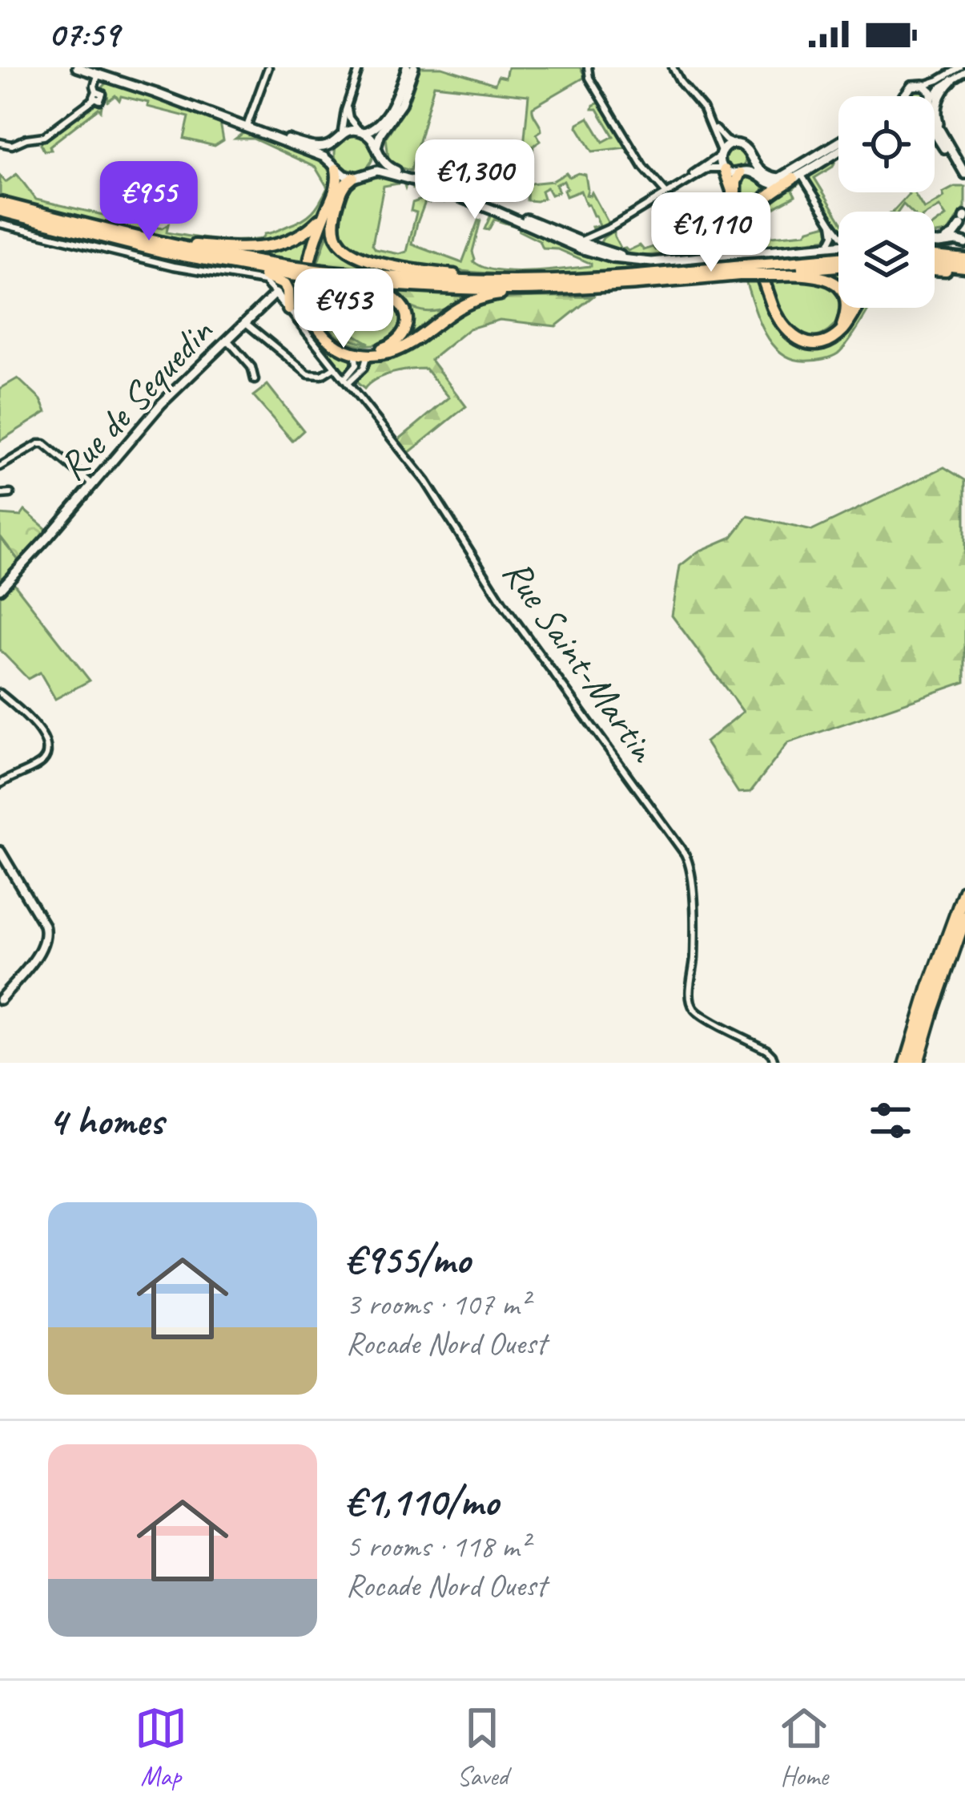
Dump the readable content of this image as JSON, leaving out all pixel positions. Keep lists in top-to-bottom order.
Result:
{
  "streets": {
    "street": ["Rue de Sequedin", "Rue Saint-Martin"]
  },
  "page": {
    "status": "07:59",
    "price": [
      "€1,300",
      "€955",
      "€1,110",
      "€453"
    ],
    "heading": "4 homes",
    "list": [
      {
        "name": "€955/mo",
        "note": "3 rooms · 107 m² · Rocade Nord Ouest"
      },
      {
        "name": "€1,110/mo",
        "note": "5 rooms · 118 m² · Rocade Nord Ouest"
      }
    ],
    "tabs": ["Map", "Saved", "Home"]
  }
}
